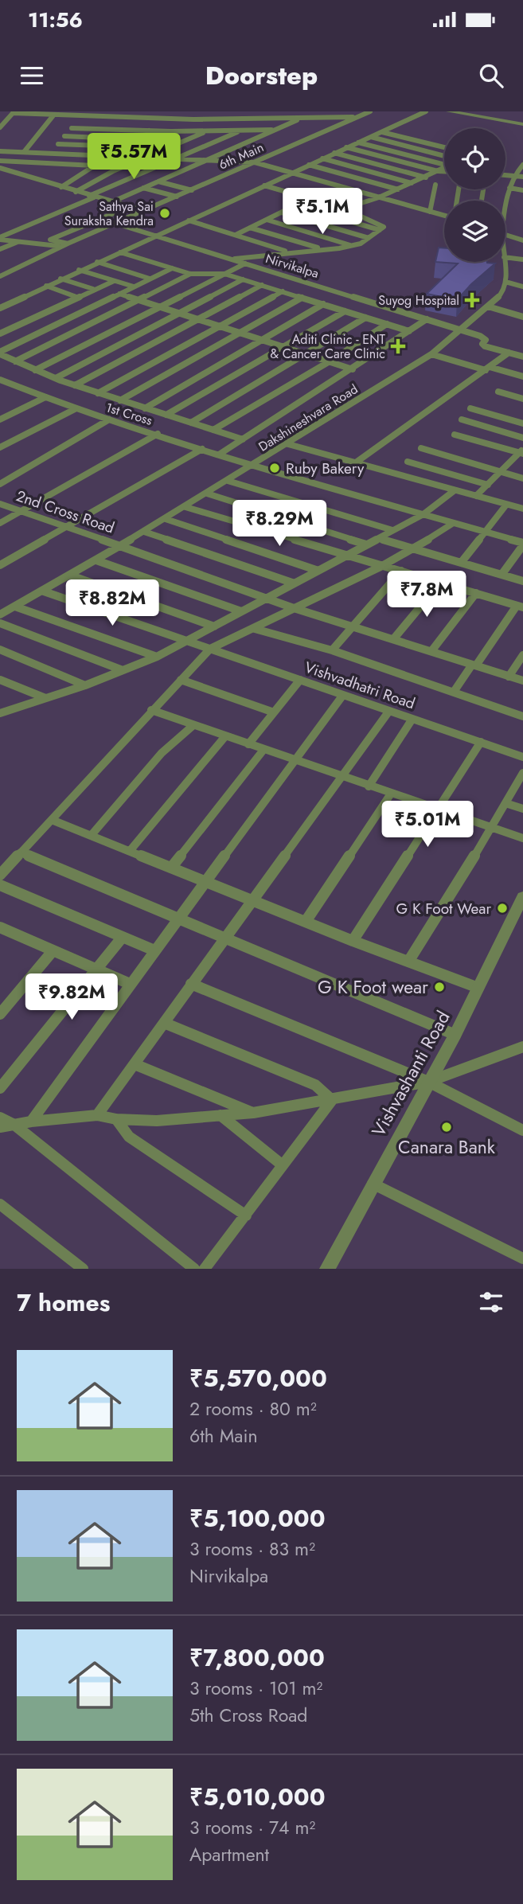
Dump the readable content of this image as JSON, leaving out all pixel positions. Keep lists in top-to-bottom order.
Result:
{
  "streets": {
    "street": [
      "6th Main",
      "Nirvikalpa",
      "1st Cross",
      "Dakshineshvara Road",
      "2nd Cross Road",
      "Vishvadhatri Road",
      "Vishvashanti Road"
    ]
  },
  "crossings": [
    ["6th Main", "Nirvikalpa"],
    ["Nirvikalpa", "Dakshineshvara Road"],
    ["1st Cross", "Dakshineshvara Road"],
    ["Dakshineshvara Road", "2nd Cross Road"],
    ["Dakshineshvara Road", "Vishvadhatri Road"]
  ],
  "places": {
    "other": [
      "Sathya Sai Suraksha Kendra",
      "Ruby Bakery",
      "G K Foot Wear",
      "G K Foot wear",
      "Canara Bank"
    ],
    "health": ["Suyog Hospital", "Aditi Clinic - ENT & Cancer Care Clinic"]
  },
  "page": {
    "status": "11:56",
    "header": "Doorstep",
    "price": [
      "₹5.57M",
      "₹5.1M",
      "₹8.29M",
      "₹7.8M",
      "₹8.82M",
      "₹5.01M",
      "₹9.82M"
    ],
    "heading": "7 homes",
    "list": [
      {
        "name": "₹5,570,000",
        "note": "2 rooms · 80 m² · 6th Main"
      },
      {
        "name": "₹5,100,000",
        "note": "3 rooms · 83 m² · Nirvikalpa"
      },
      {
        "name": "₹7,800,000",
        "note": "3 rooms · 101 m² · 5th Cross Road"
      },
      {
        "name": "₹5,010,000",
        "note": "3 rooms · 74 m² · Apartment"
      }
    ]
  }
}
